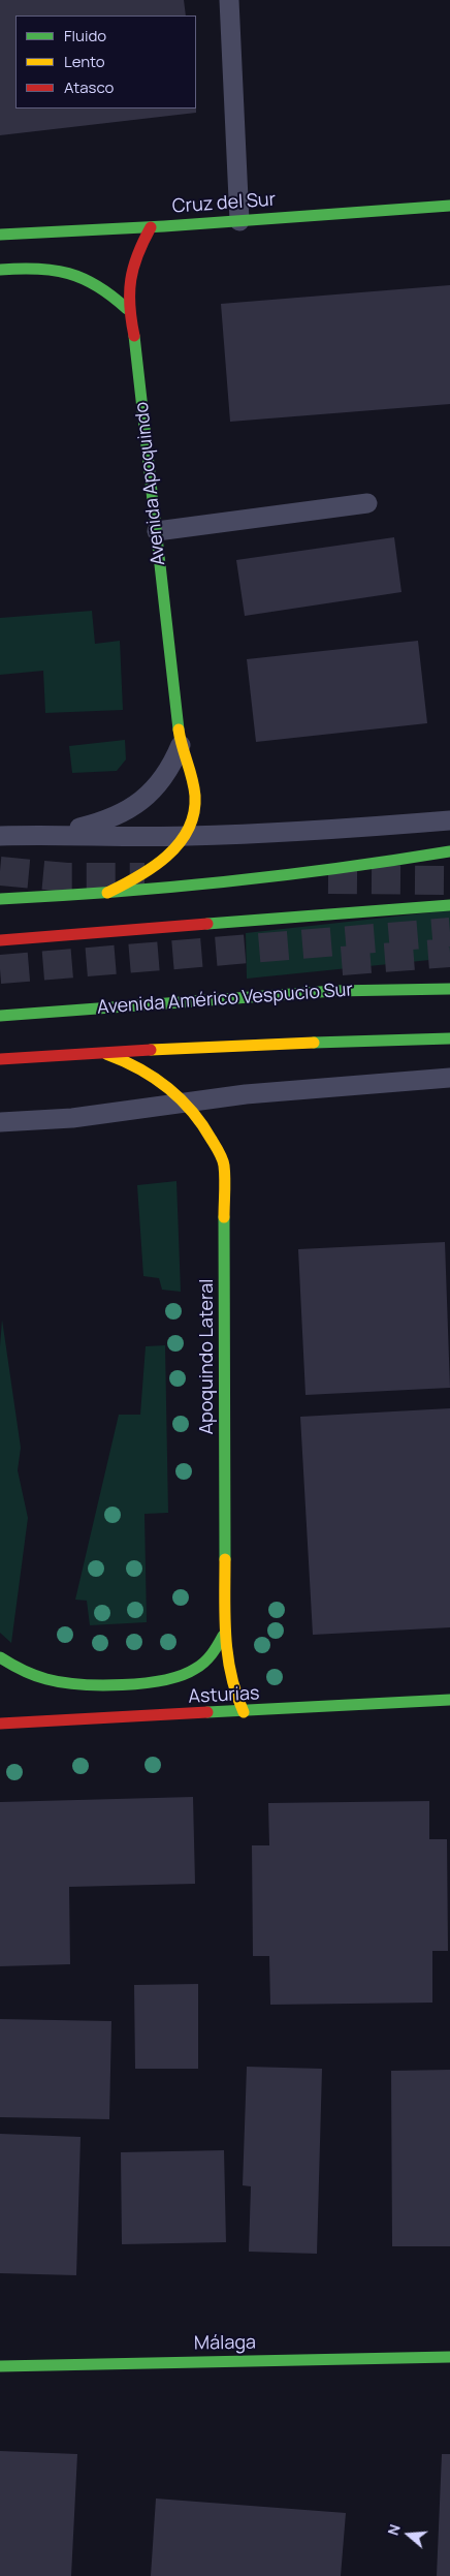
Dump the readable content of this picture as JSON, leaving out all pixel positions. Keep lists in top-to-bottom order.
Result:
{
  "streets": {
    "street": [
      "Cruz del Sur",
      "Avenida Apoquindo",
      "Avenida Américo Vespucio Sur",
      "Apoquindo Lateral",
      "Asturias",
      "Málaga"
    ]
  },
  "crossings": [
    ["Cruz del Sur", "Avenida Apoquindo"],
    ["Apoquindo Lateral", "Asturias"]
  ],
  "legend": ["Fluido", "Lento", "Atasco"],
  "north": "left"
}
